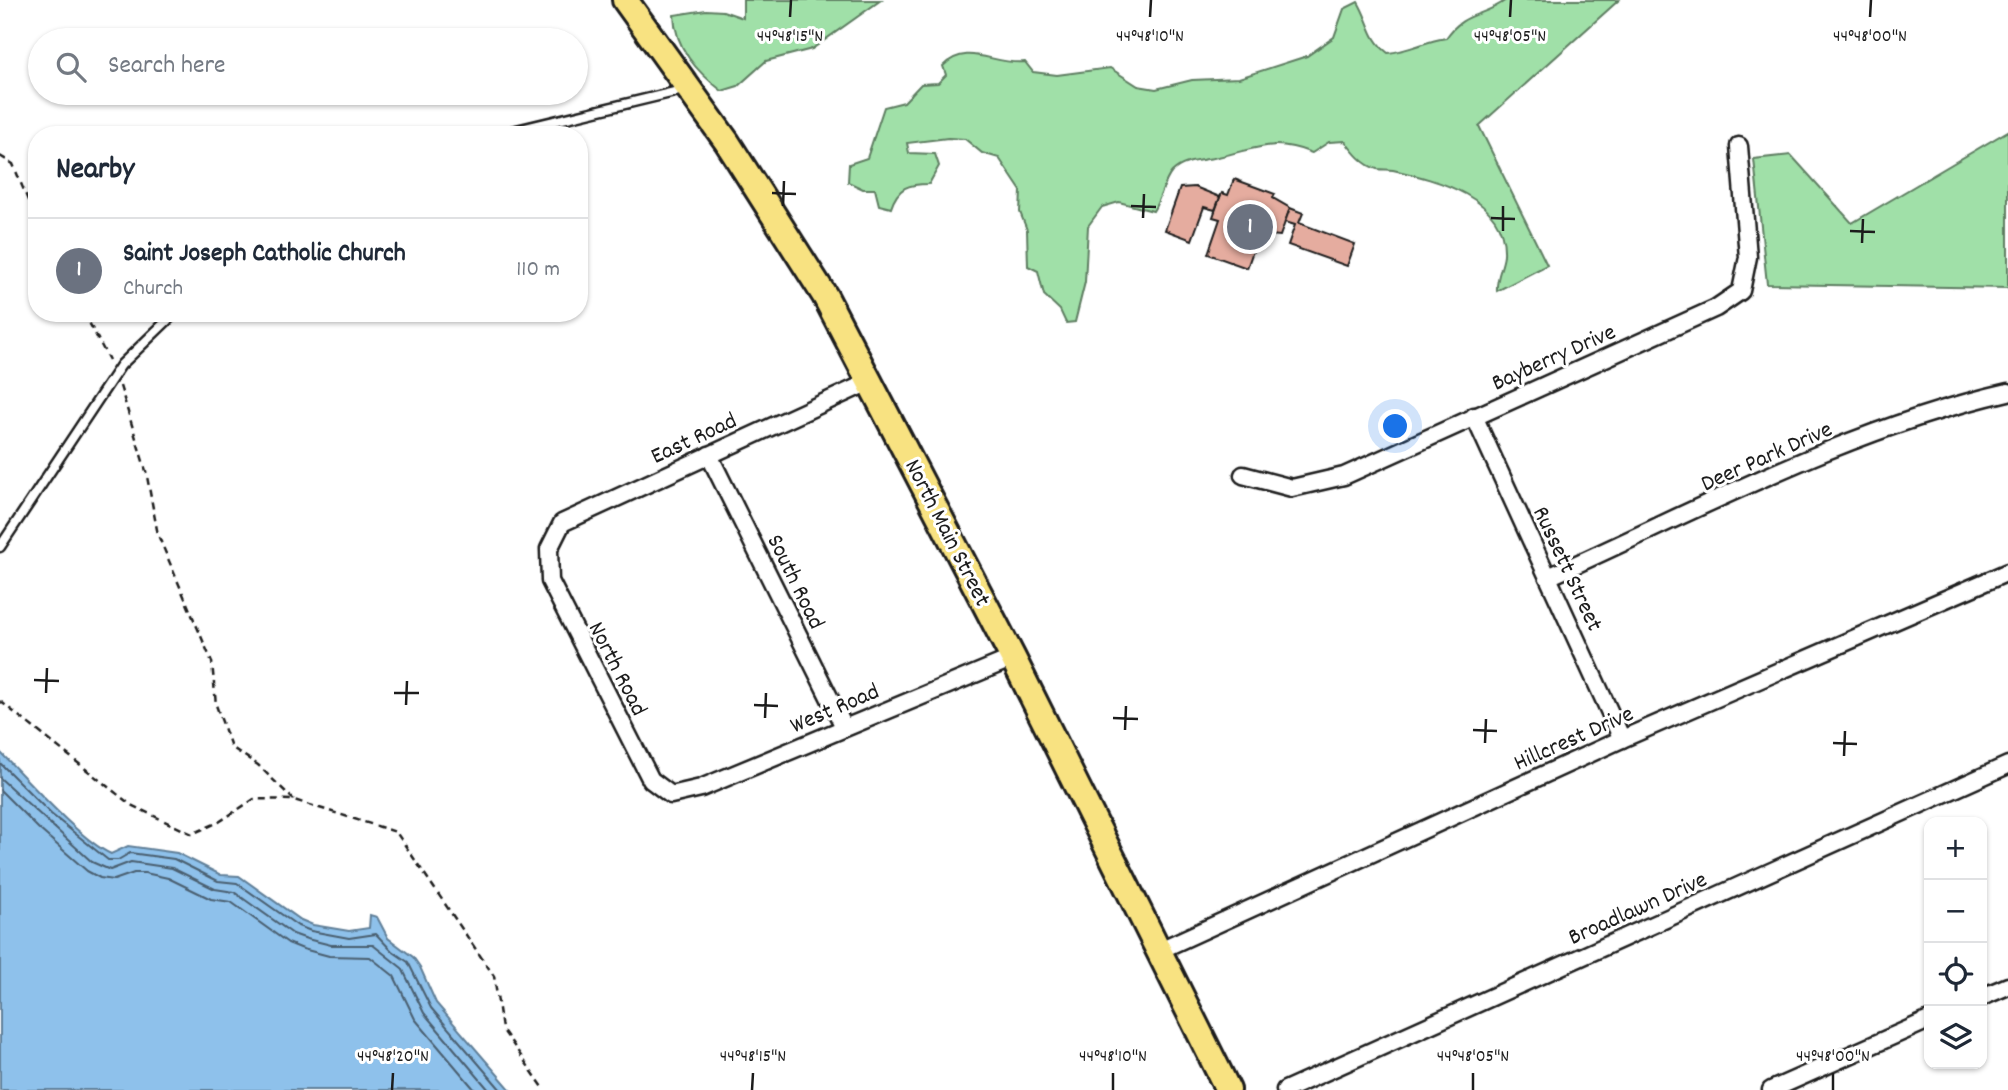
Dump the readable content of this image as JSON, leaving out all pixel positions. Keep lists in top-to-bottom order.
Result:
{
  "streets": {
    "main road": ["North Main Street"],
    "street": [
      "Bayberry Drive",
      "East Road",
      "Deer Park Drive",
      "Russett Street",
      "South Road",
      "North Road",
      "West Road",
      "Hillcrest Drive",
      "Broadlawn Drive"
    ]
  },
  "crossings": [
    ["Bayberry Drive", "Russett Street"],
    ["East Road", "North Main Street"],
    ["East Road", "South Road"],
    ["East Road", "North Road"],
    ["Deer Park Drive", "Russett Street"],
    ["North Main Street", "West Road"],
    ["North Main Street", "Hillcrest Drive"],
    ["Russett Street", "Hillcrest Drive"],
    ["South Road", "West Road"],
    ["North Road", "West Road"]
  ],
  "page": {
    "search": "Search here",
    "heading": "Nearby",
    "pins": "1",
    "list": [
      {
        "mark": "1",
        "name": "Saint Joseph Catholic Church",
        "note": "Church",
        "value": "110 m"
      }
    ],
    "map_buttons": ["+", "−"]
  },
  "coordinates": [
    "44°48'15\"N",
    "44°48'10\"N",
    "44°48'05\"N",
    "44°48'00\"N",
    "44°48'20\"N"
  ]
}
